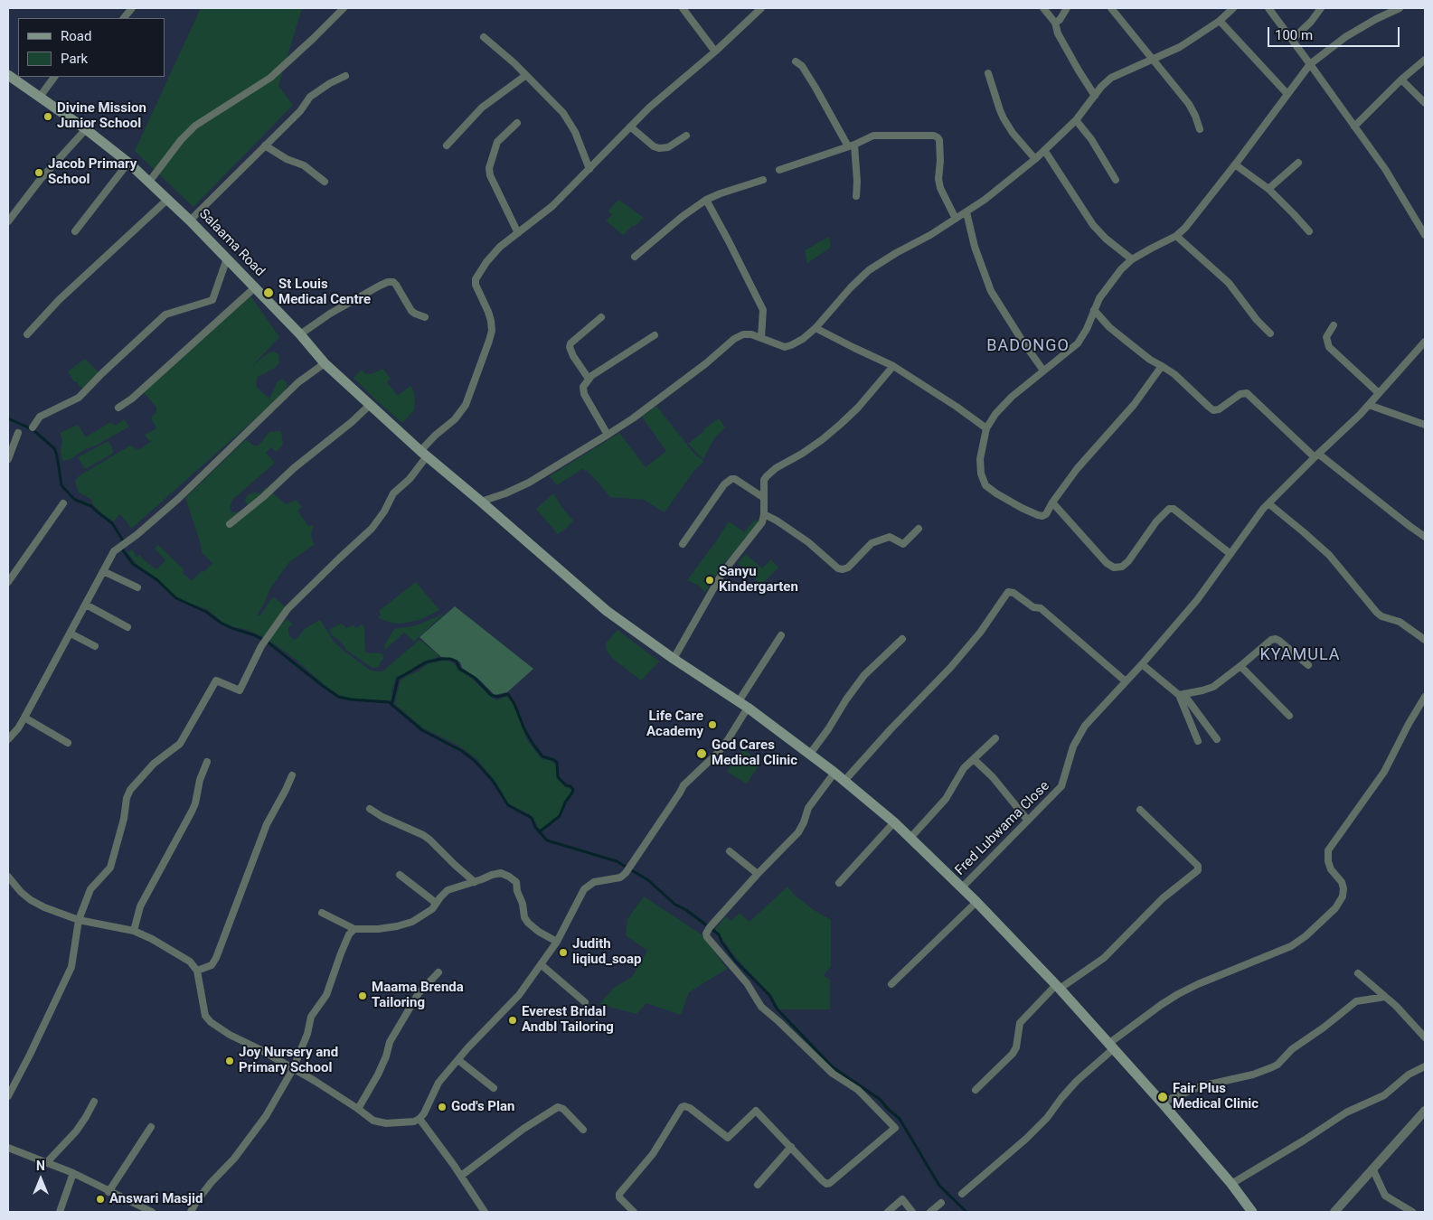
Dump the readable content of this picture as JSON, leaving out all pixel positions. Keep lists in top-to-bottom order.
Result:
{
  "streets": {
    "main road": ["Salaama Road"],
    "street": ["Fred Lubwama Close"]
  },
  "crossings": [
    ["Salaama Road", "Fred Lubwama Close"]
  ],
  "districts": ["BADONGO", "KYAMULA"],
  "places": [
    "Divine Mission Junior School",
    "Jacob Primary School",
    "St Louis Medical Centre",
    "Sanyu Kindergarten",
    "Life Care Academy",
    "God Cares Medical Clinic",
    "Judith liqiud_soap",
    "Maama Brenda Tailoring",
    "Everest Bridal Andbl Tailoring",
    "Joy Nursery and Primary School",
    "Fair Plus Medical Clinic",
    "God's Plan",
    "Answari Masjid"
  ],
  "legend": ["Road", "Park"],
  "scale_bar": "100 m",
  "north": "top"
}
